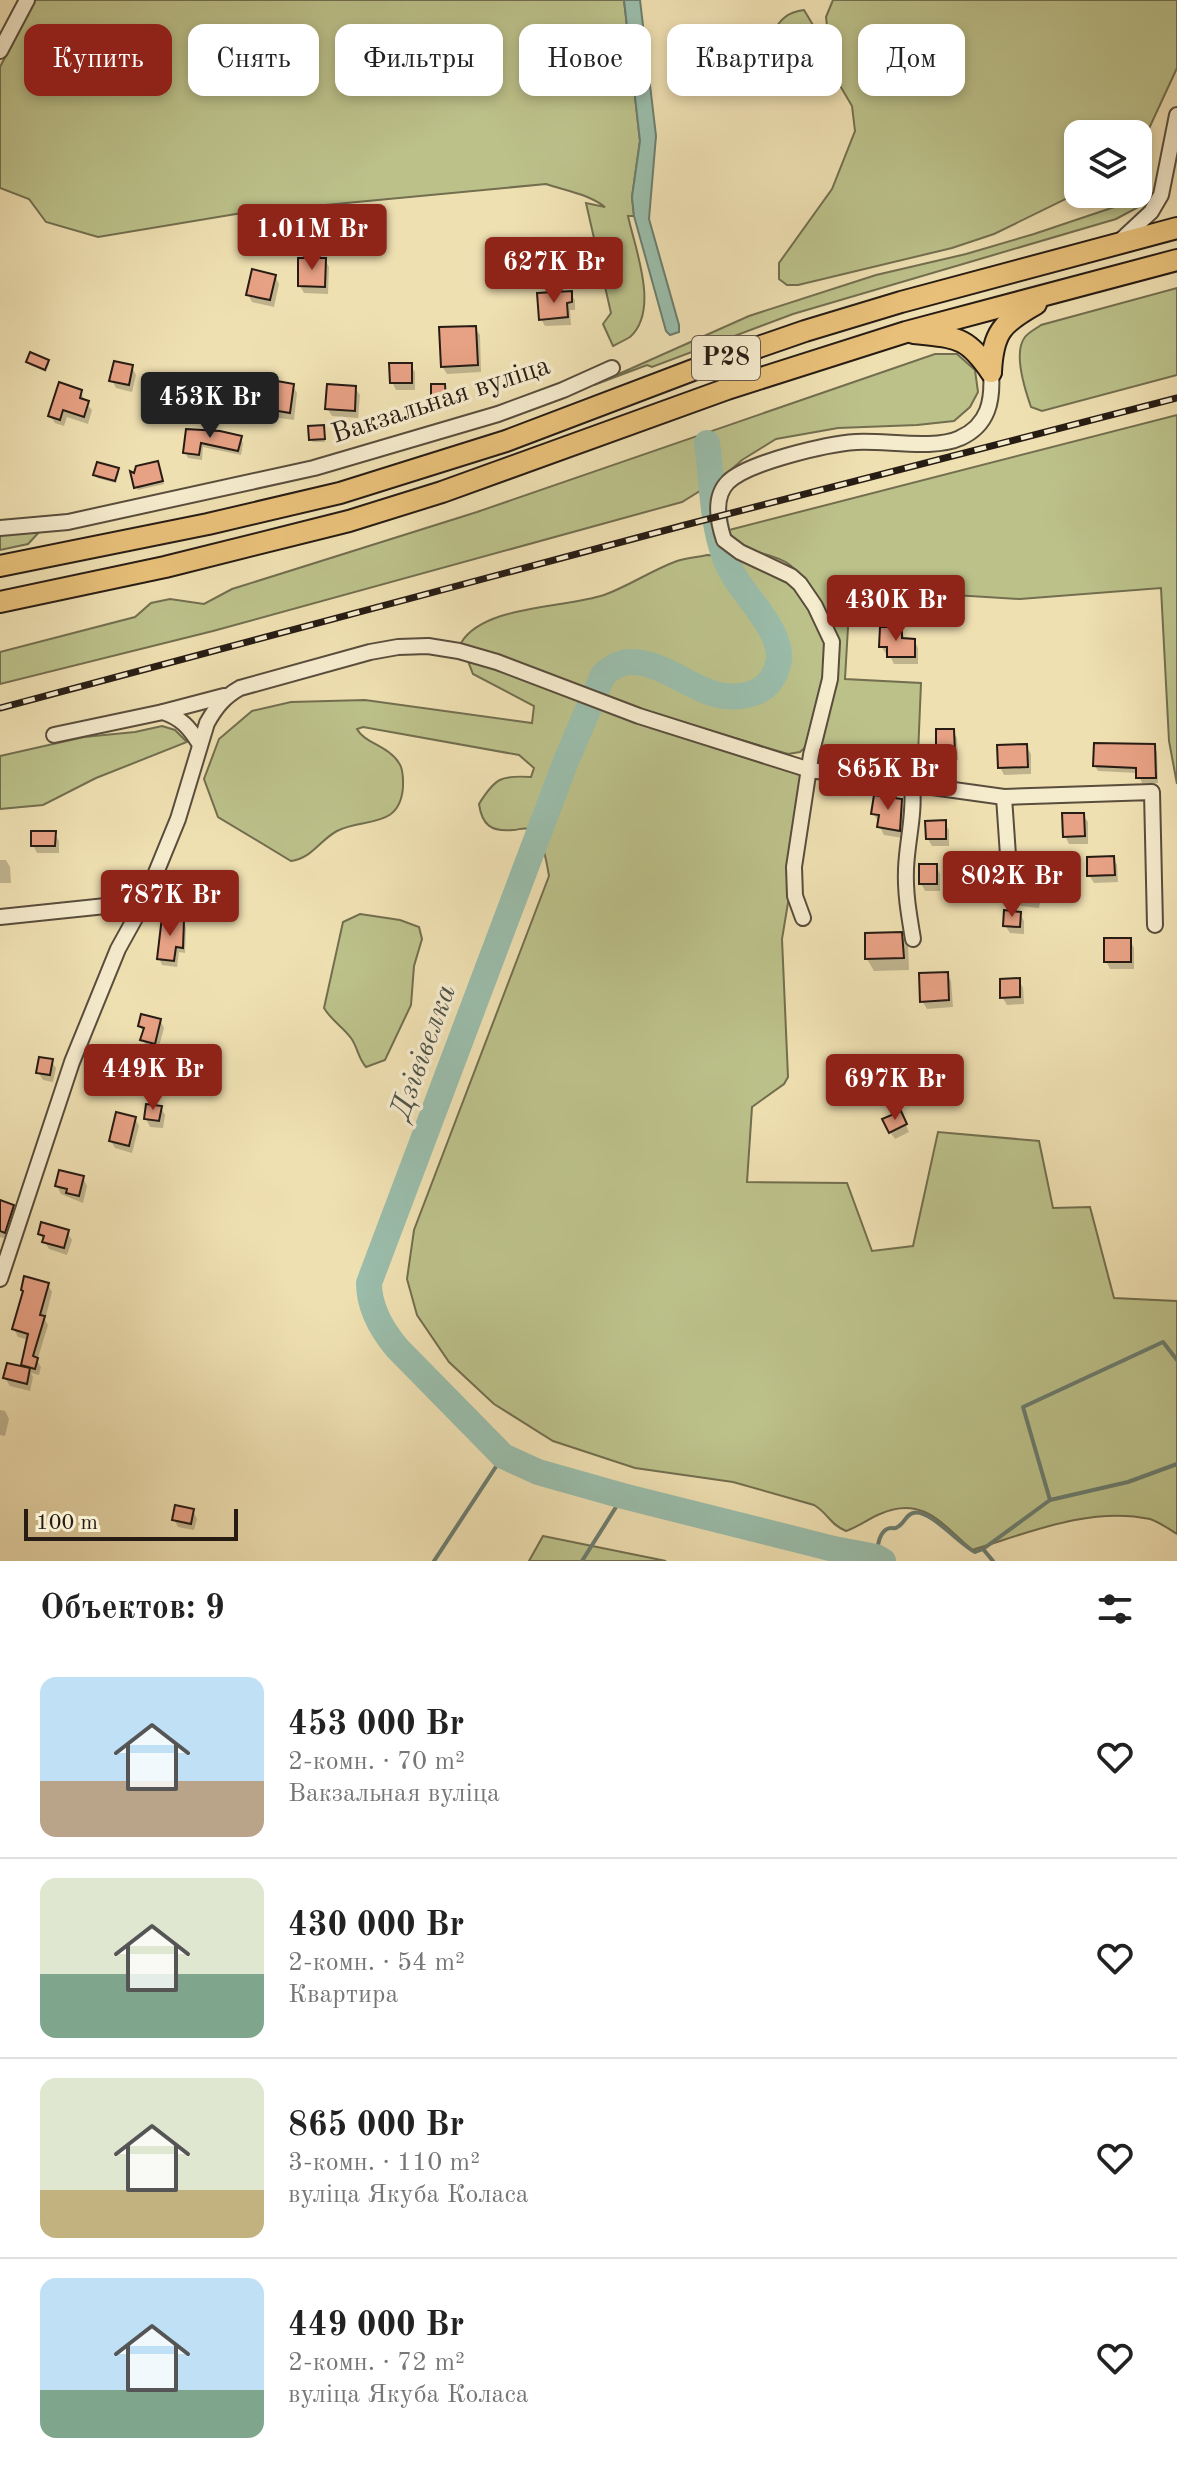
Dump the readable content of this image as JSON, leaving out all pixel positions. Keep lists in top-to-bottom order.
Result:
{
  "streets": {
    "highway": ["Р28"],
    "street": ["Вакзальная вуліца"]
  },
  "water": ["Дзівівелка"],
  "scale_bar": "100 m",
  "page": {
    "chip": [
      "Купить",
      "Снять",
      "Фильтры",
      "Новое",
      "Квартира",
      "Дом"
    ],
    "price": [
      "1.01M Br",
      "627K Br",
      "453K Br",
      "430K Br",
      "865K Br",
      "802K Br",
      "787K Br",
      "449K Br",
      "697K Br"
    ],
    "scale": "100 m",
    "heading": "Объектов: 9",
    "list": [
      {
        "name": "453 000 Br",
        "note": "2-комн. · 70 m² · Вакзальная вуліца"
      },
      {
        "name": "430 000 Br",
        "note": "2-комн. · 54 m² · Квартира"
      },
      {
        "name": "865 000 Br",
        "note": "3-комн. · 110 m² · вуліца Якуба Коласа"
      },
      {
        "name": "449 000 Br",
        "note": "2-комн. · 72 m² · вуліца Якуба Коласа"
      }
    ]
  }
}
